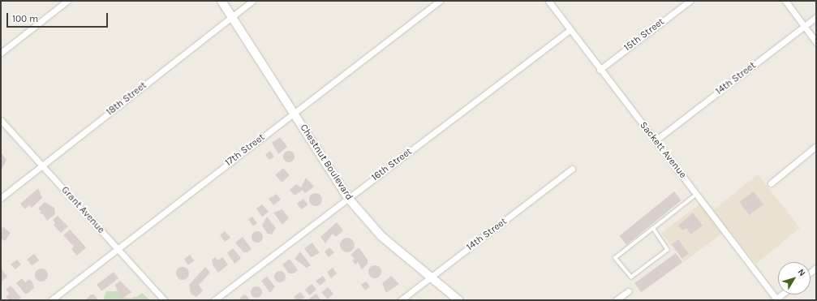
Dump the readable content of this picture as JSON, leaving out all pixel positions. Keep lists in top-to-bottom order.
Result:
{
  "streets": {
    "street": [
      "15th Street",
      "14th Street",
      "18th Street",
      "17th Street",
      "Sackett Avenue",
      "Chestnut Boulevard",
      "16th Street",
      "Grant Avenue"
    ]
  },
  "crossings": [
    ["15th Street", "Sackett Avenue"],
    ["14th Street", "Sackett Avenue"],
    ["14th Street", "Chestnut Boulevard"],
    ["18th Street", "Chestnut Boulevard"],
    ["18th Street", "Grant Avenue"],
    ["17th Street", "Chestnut Boulevard"],
    ["17th Street", "Grant Avenue"],
    ["Sackett Avenue", "16th Street"],
    ["Chestnut Boulevard", "16th Street"]
  ],
  "scale_bar": "100 m",
  "north": "top right"
}
